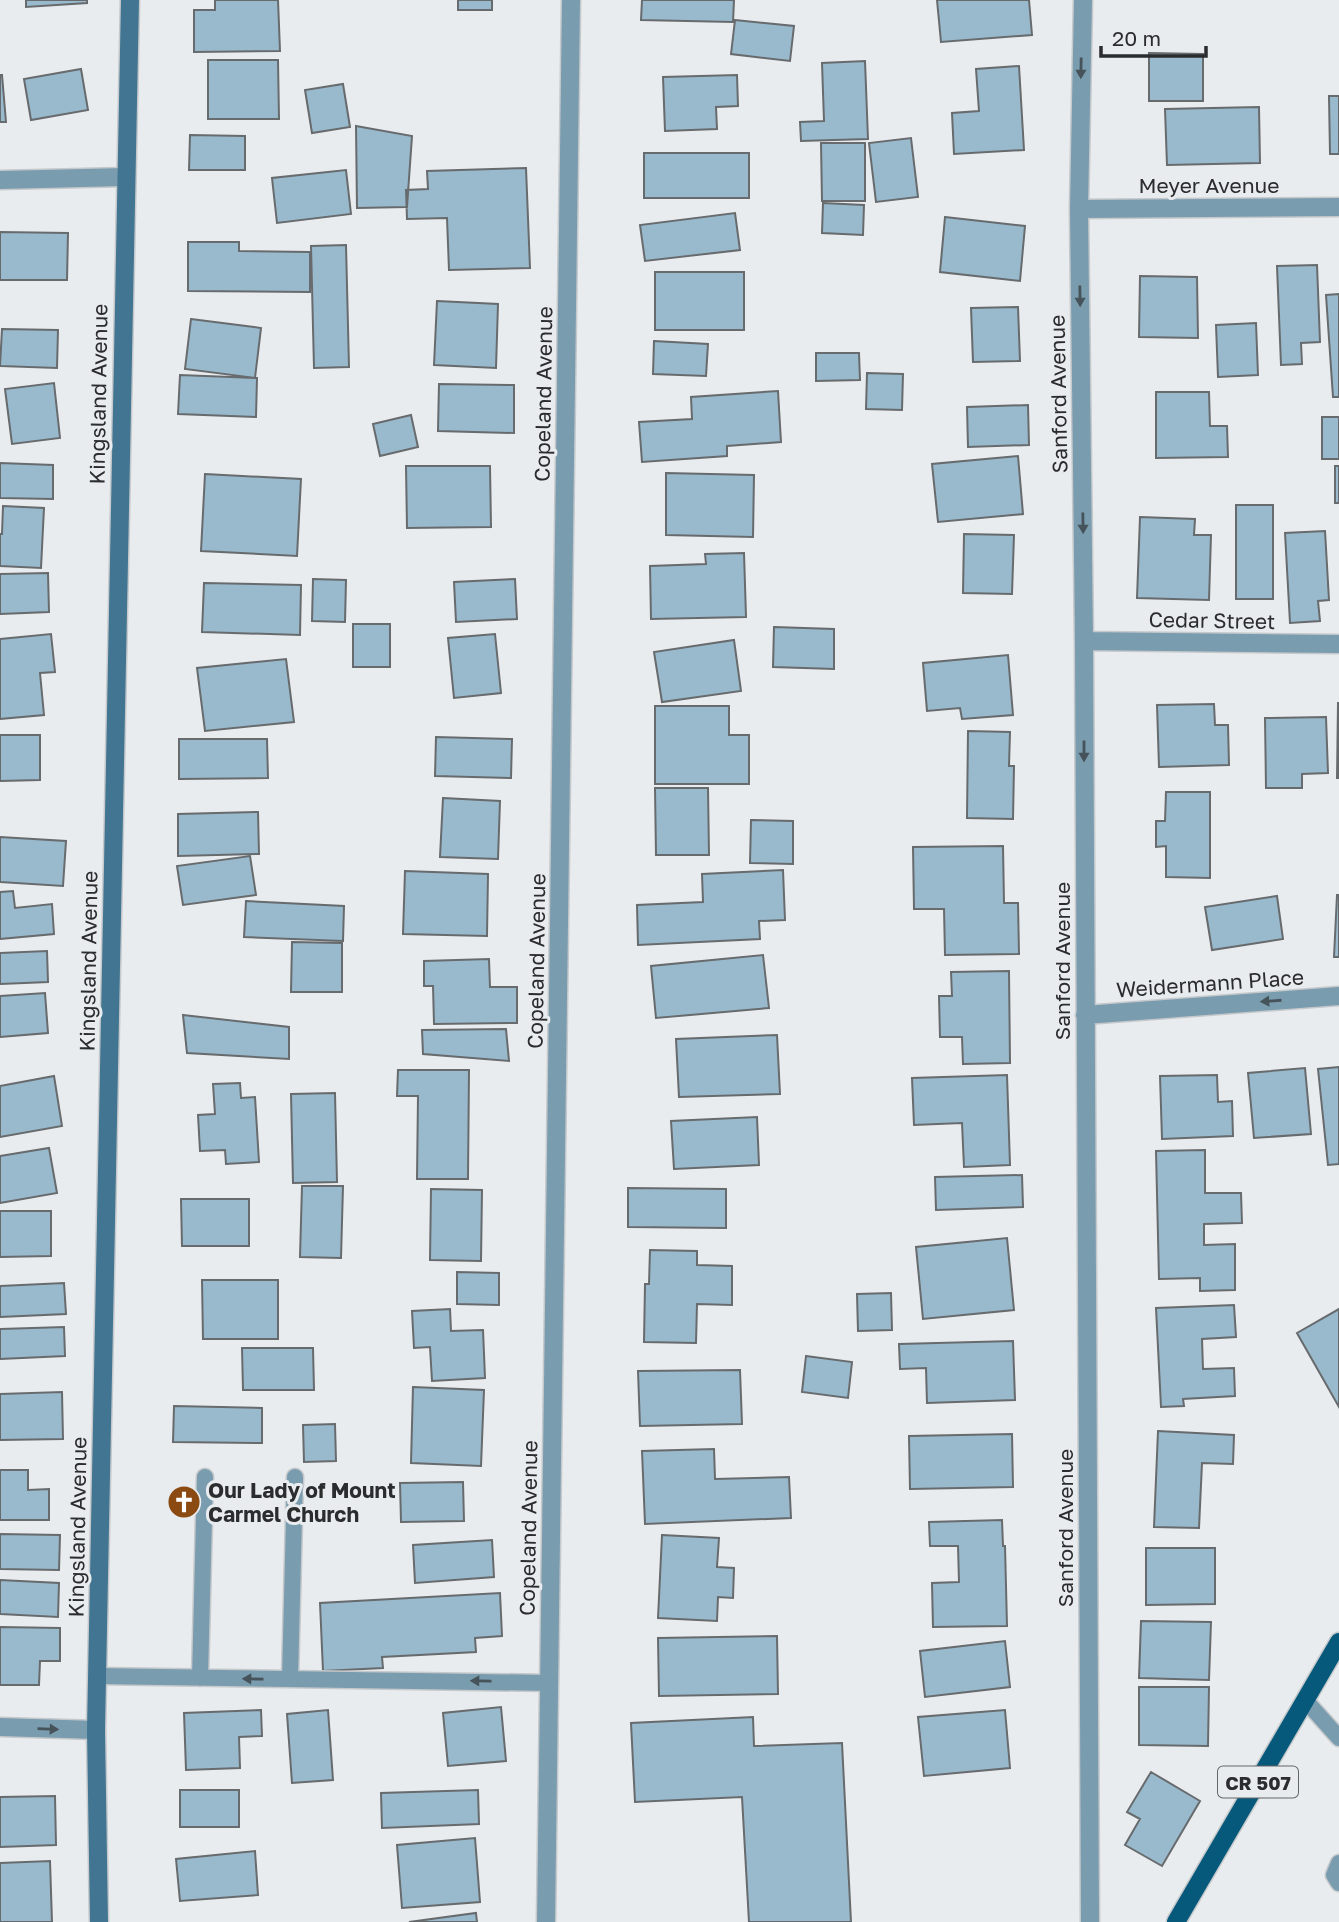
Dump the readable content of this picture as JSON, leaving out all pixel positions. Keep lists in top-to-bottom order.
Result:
{
  "streets": {
    "main road": ["Kingsland Avenue", "CR 507"],
    "street": [
      "Meyer Avenue",
      "Copeland Avenue",
      "Sanford Avenue",
      "Cedar Street",
      "Weidermann Place"
    ]
  },
  "crossings": [
    ["Meyer Avenue", "Sanford Avenue"],
    ["Sanford Avenue", "Cedar Street"],
    ["Sanford Avenue", "Weidermann Place"]
  ],
  "one_way": ["Sanford Avenue", "Weidermann Place"],
  "places": {
    "church": ["Our Lady of Mount Carmel Church"]
  },
  "scale_bar": "20 m"
}
